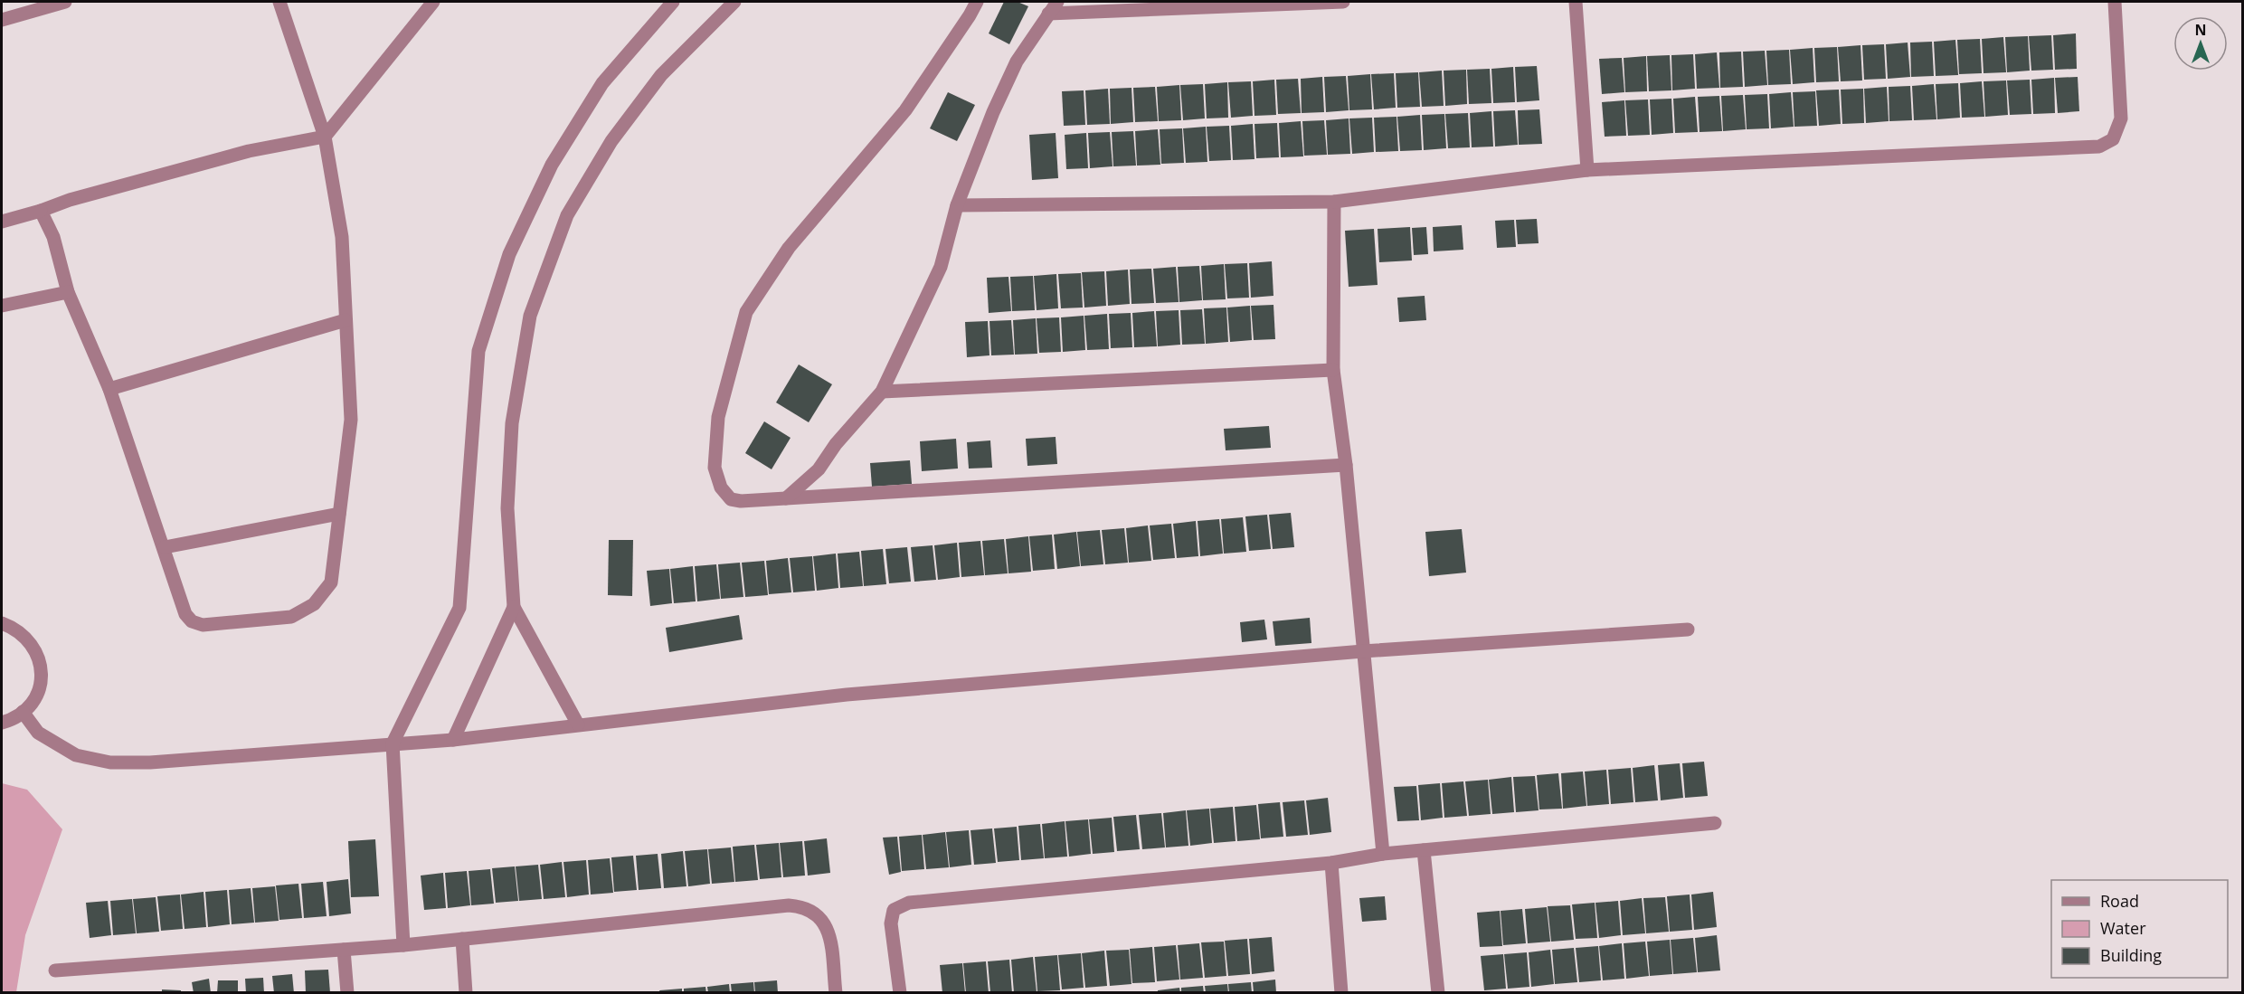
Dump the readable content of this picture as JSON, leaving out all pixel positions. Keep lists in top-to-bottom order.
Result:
{
  "legend": ["Road", "Water", "Building"],
  "north": "top"
}
